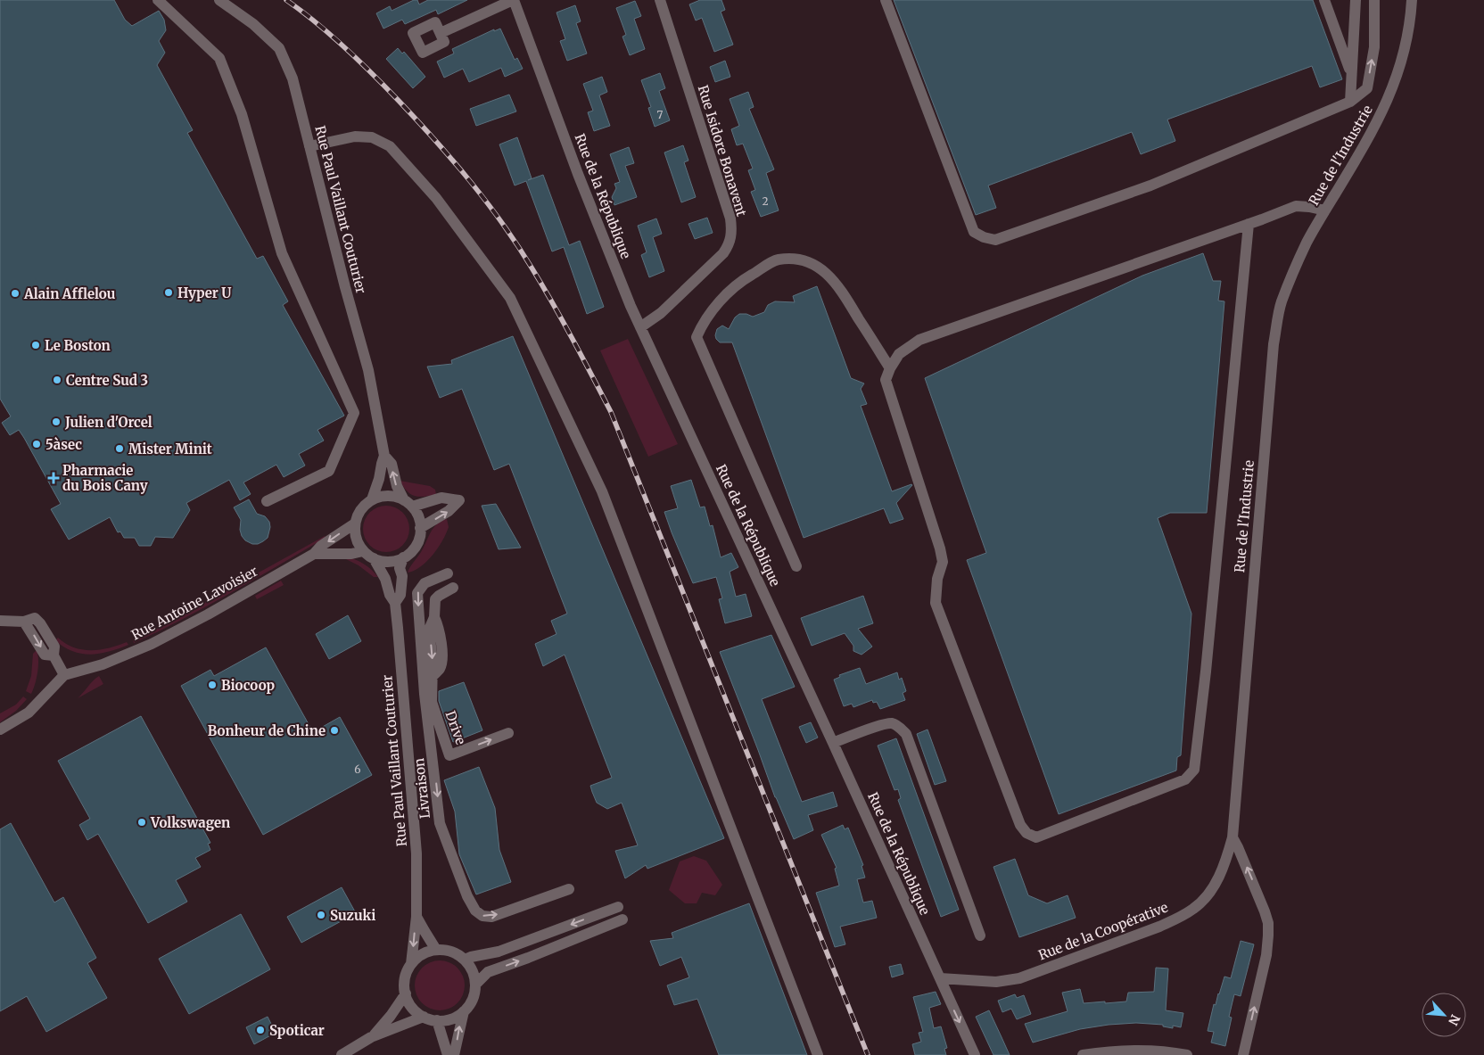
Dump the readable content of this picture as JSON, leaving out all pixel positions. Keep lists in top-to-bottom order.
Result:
{
  "streets": {
    "street": [
      "Rue Isidore Bonavent",
      "Rue de l'Industrie",
      "Rue de la République",
      "Rue Paul Vaillant Couturier",
      "Rue Antoine Lavoisier",
      "Drive",
      "Livraison",
      "Rue de la Coopérative"
    ]
  },
  "crossings": [
    ["Rue Isidore Bonavent", "Rue de la République"],
    ["Rue de l'Industrie", "Rue de la Coopérative"],
    ["Rue de la République", "Rue de la Coopérative"],
    ["Rue Paul Vaillant Couturier", "Rue Antoine Lavoisier"]
  ],
  "places": {
    "other": [
      "Hyper U",
      "Alain Afflelou",
      "Le Boston",
      "Centre Sud 3",
      "Julien d'Orcel",
      "5àsec",
      "Mister Minit",
      "Biocoop",
      "Bonheur de Chine",
      "Volkswagen",
      "Suzuki",
      "Spoticar"
    ],
    "health": ["Pharmacie du Bois Cany"]
  },
  "house_numbers": ["7", "2", "6"],
  "north": "bottom right"
}
